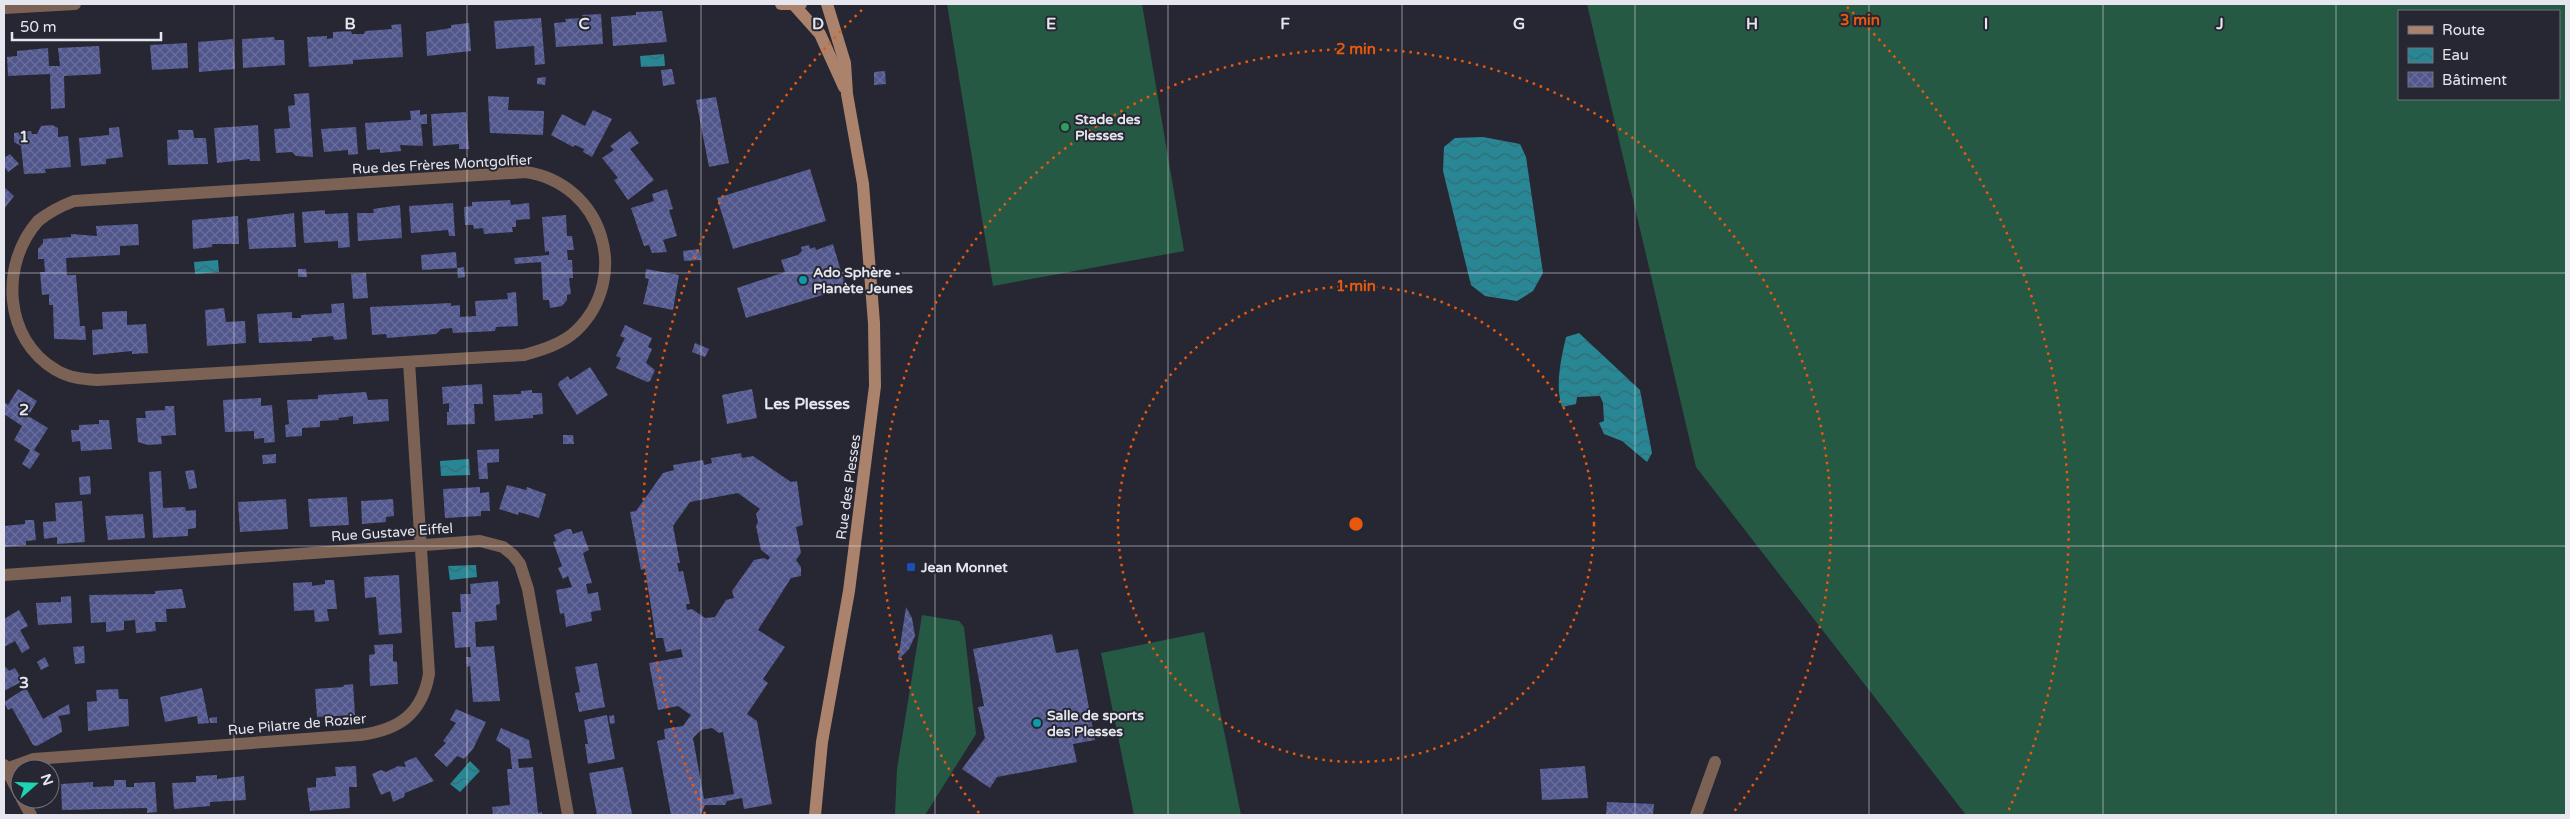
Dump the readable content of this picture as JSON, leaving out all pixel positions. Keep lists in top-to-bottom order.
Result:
{
  "streets": {
    "street": [
      "Rue des Frères Montgolfier",
      "Rue des Plesses",
      "Rue Gustave Eiffel",
      "Rue Pilatre de Rozier"
    ]
  },
  "crossings": [
    ["Rue des Frères Montgolfier", "Rue Pilatre de Rozier"],
    ["Rue Gustave Eiffel", "Rue Pilatre de Rozier"]
  ],
  "districts": ["Les Plesses"],
  "places": {
    "other": ["Stade des Plesses", "Ado Sphère - Planète Jeunes", "Salle de sports des Plesses"],
    "transit": ["Jean Monnet"]
  },
  "legend": ["Route", "Eau", "Bâtiment"],
  "scale_bar": "50 m",
  "north": "right",
  "grid": {
    "columns": [
      "B",
      "C",
      "D",
      "E",
      "F",
      "G",
      "H",
      "I",
      "J"
    ],
    "rows": ["1", "2", "3"]
  },
  "rings": ["3 min", "2 min", "1 min"]
}
